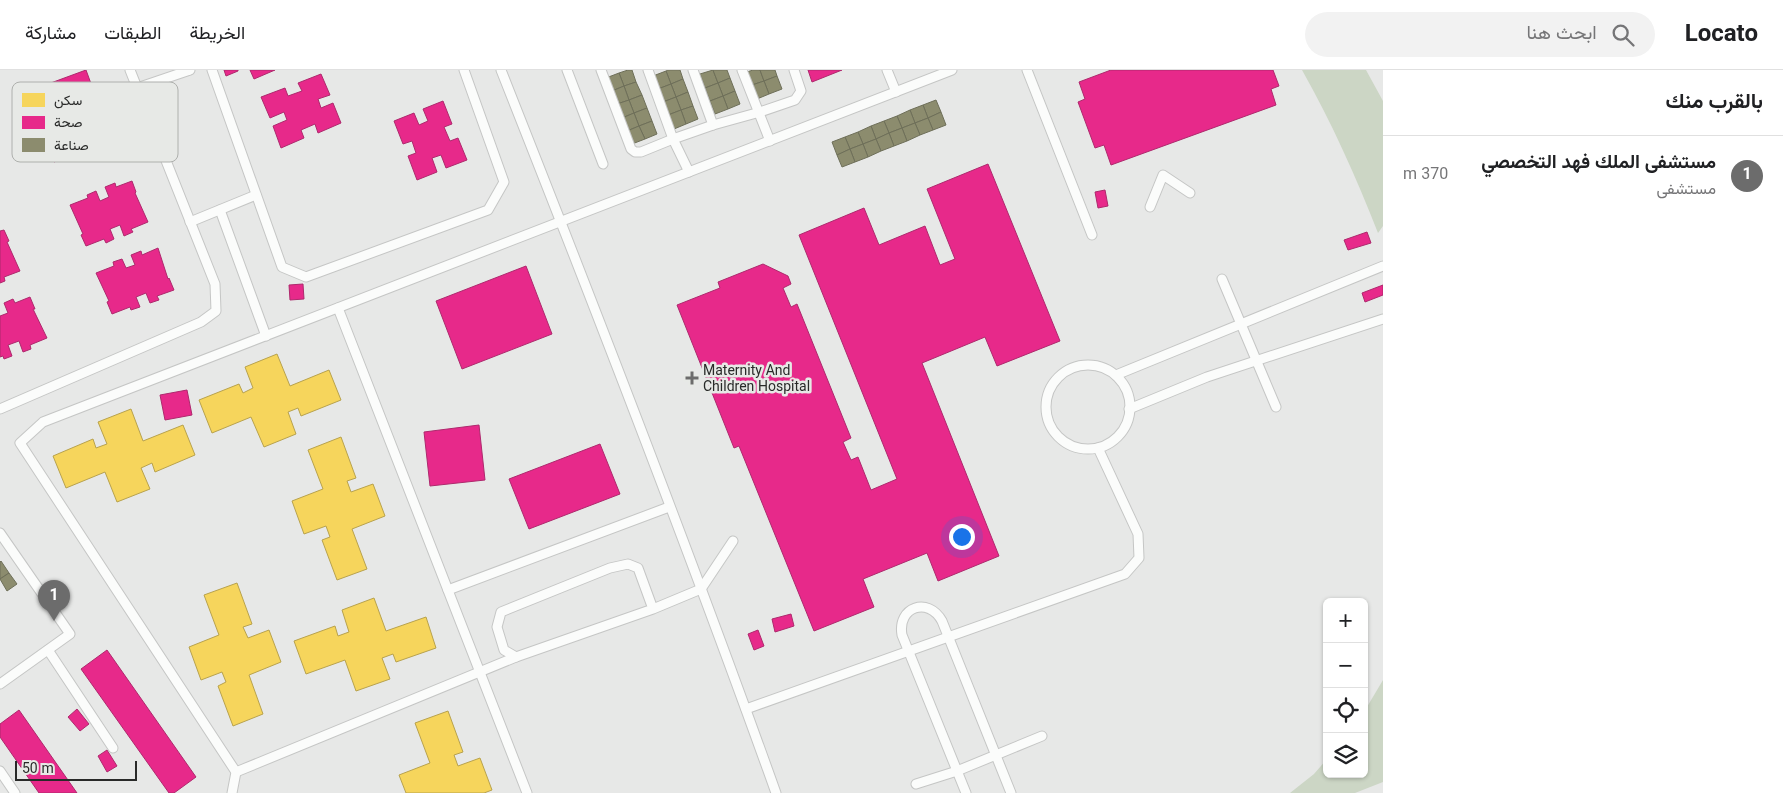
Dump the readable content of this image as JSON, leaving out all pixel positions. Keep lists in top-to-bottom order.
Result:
{
  "places": {
    "health": ["Maternity And Children Hospital"]
  },
  "legend": ["سكن", "صحة", "صناعة"],
  "scale_bar": "50 m",
  "page": {
    "header": "Locato",
    "search": "ابحث هنا",
    "nav": ["الخريطة", "الطبقات", "مشاركة"],
    "heading": "بالقرب منك",
    "list": [
      {
        "mark": "1",
        "name": "مستشفى الملك فهد التخصصي",
        "note": "مستشفى",
        "value": "370 m"
      }
    ],
    "pins": "1",
    "map_buttons": ["+", "−"],
    "scale": "50 m"
  }
}
